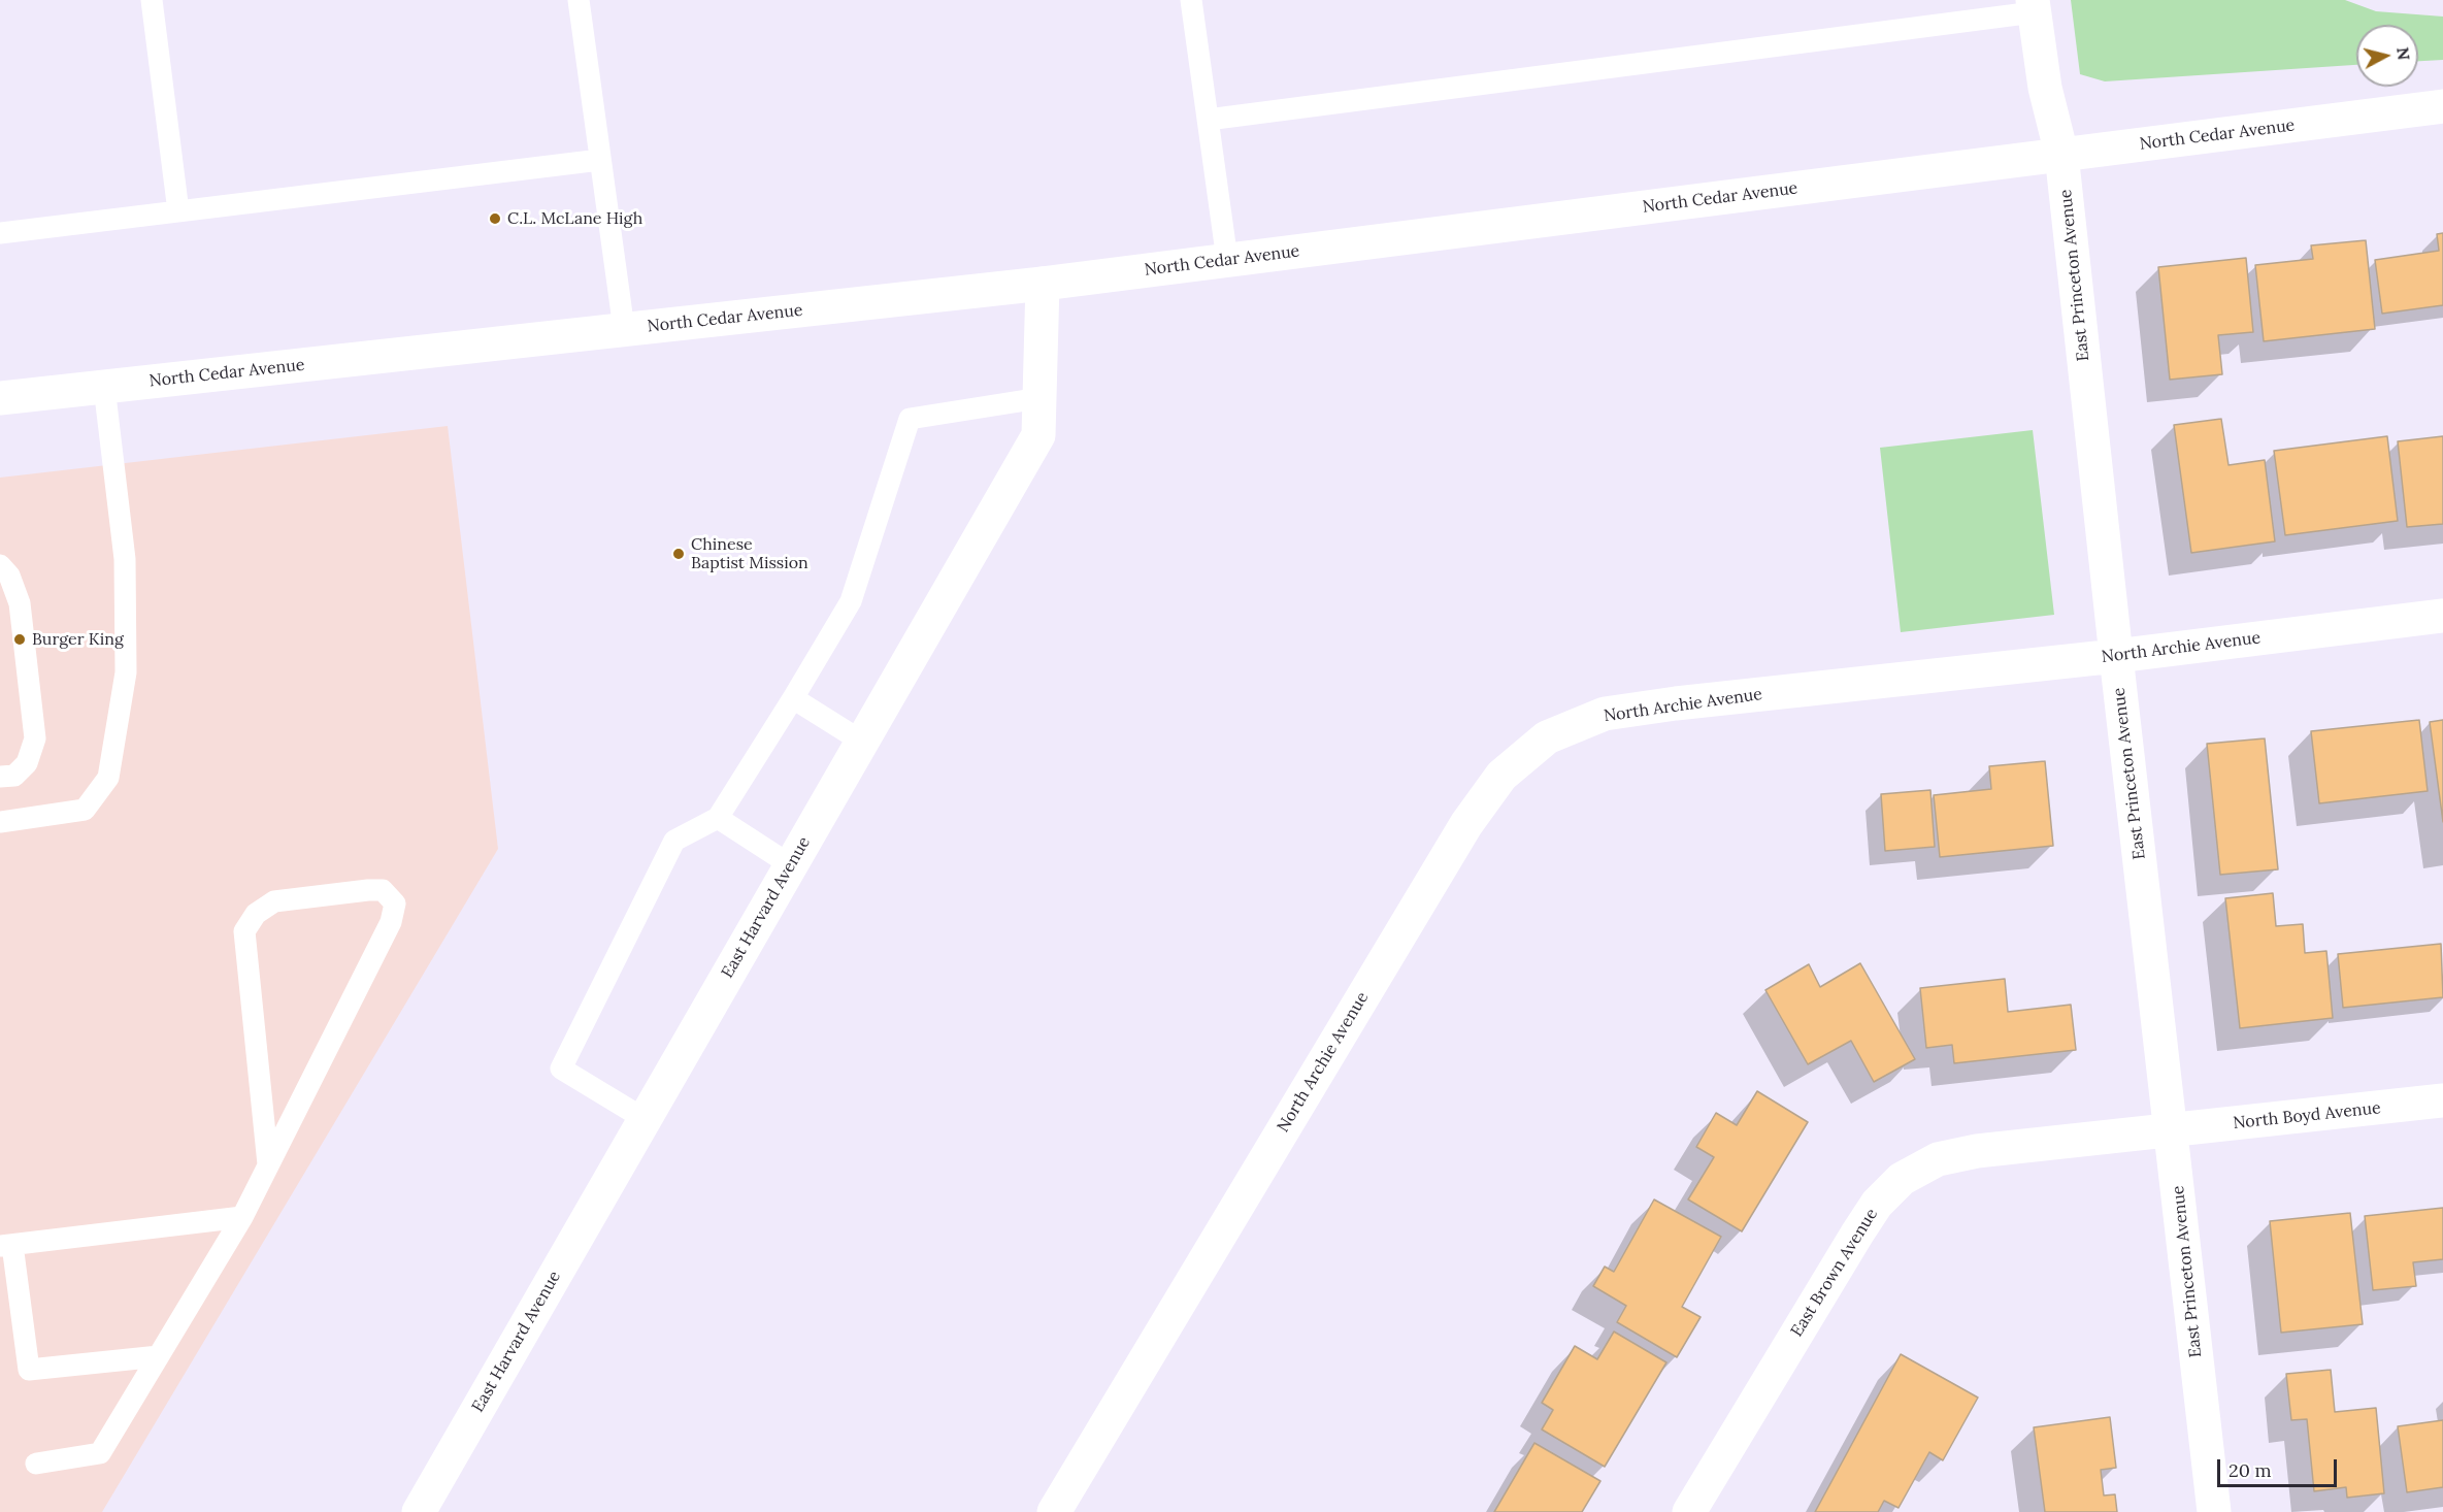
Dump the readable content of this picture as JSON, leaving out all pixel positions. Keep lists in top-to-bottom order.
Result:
{
  "streets": {
    "street": [
      "North Cedar Avenue",
      "East Princeton Avenue",
      "North Archie Avenue",
      "East Harvard Avenue",
      "North Boyd Avenue",
      "East Brown Avenue"
    ]
  },
  "crossings": [
    ["North Cedar Avenue", "East Princeton Avenue"],
    ["North Cedar Avenue", "East Harvard Avenue"],
    ["East Princeton Avenue", "North Archie Avenue"],
    ["East Princeton Avenue", "North Boyd Avenue"],
    ["East Princeton Avenue", "East Brown Avenue"],
    ["North Boyd Avenue", "East Brown Avenue"]
  ],
  "places": ["C.L. McLane High", "Chinese Baptist Mission", "Burger King"],
  "scale_bar": "20 m",
  "north": "right"
}
